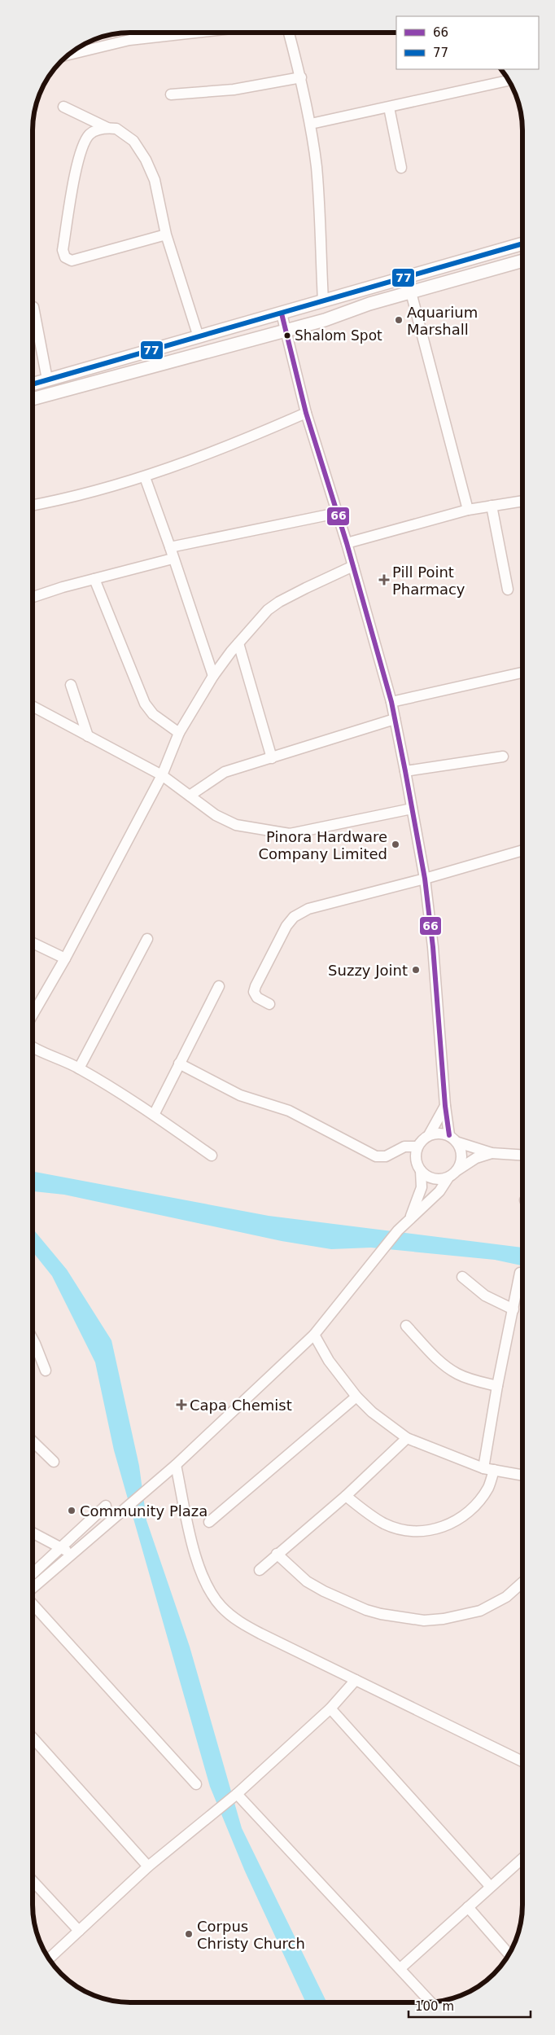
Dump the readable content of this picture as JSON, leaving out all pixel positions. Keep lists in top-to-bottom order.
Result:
{
  "places": {
    "other": [
      "Aquarium Marshall",
      "Shalom Spot",
      "Pinora Hardware Company Limited",
      "Suzzy Joint",
      "Community Plaza",
      "Corpus Christy Church"
    ],
    "health": ["Pill Point Pharmacy", "Capa Chemist"]
  },
  "lines": ["transit line 77", "transit line 66"],
  "legend": ["66", "77"],
  "scale_bar": "100 m"
}
